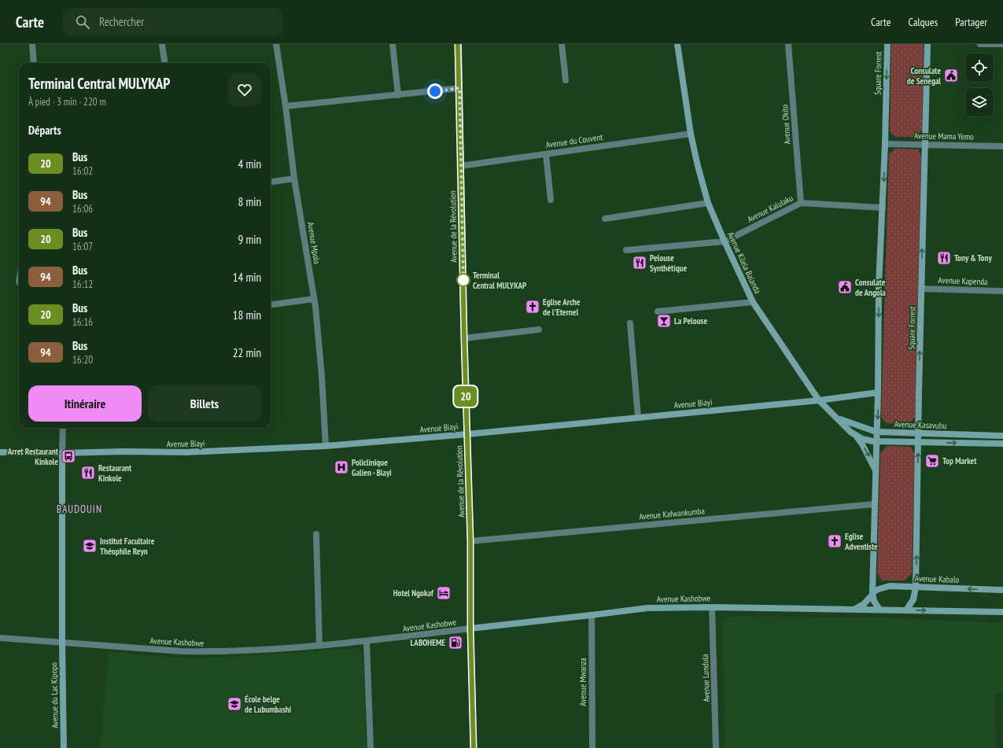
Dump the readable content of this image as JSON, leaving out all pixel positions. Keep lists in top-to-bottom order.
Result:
{
  "streets": {
    "street": [
      "Square Forrest",
      "Avenue Okito",
      "Avenue Mama Yemo",
      "Avenue du Couvent",
      "Avenue Kalulaku",
      "Avenue de la Révolution",
      "Avenue Mpolo",
      "Avenue Kilela Balanda",
      "Avenue Kapenda",
      "Avenue Biayi",
      "Avenue Kasavubu",
      "Avenue Kafwankumba",
      "Avenue Kabalo",
      "Avenue Kashobwe",
      "Avenue Lundula",
      "Avenue Mwanza",
      "Avenue du Lac Kipopo"
    ]
  },
  "crossings": [
    ["Square Forrest", "Avenue Mama Yemo"],
    ["Square Forrest", "Avenue Kalulaku"],
    ["Square Forrest", "Avenue Kilela Balanda"],
    ["Square Forrest", "Avenue Kapenda"],
    ["Square Forrest", "Avenue Biayi"],
    ["Square Forrest", "Avenue Kasavubu"],
    ["Square Forrest", "Avenue Kafwankumba"],
    ["Square Forrest", "Avenue Kabalo"],
    ["Square Forrest", "Avenue Kashobwe"],
    ["Avenue Okito", "Avenue Kalulaku"],
    ["Avenue du Couvent", "Avenue de la Révolution"],
    ["Avenue du Couvent", "Avenue Kilela Balanda"],
    ["Avenue Kalulaku", "Avenue Kilela Balanda"],
    ["Avenue de la Révolution", "Avenue Biayi"],
    ["Avenue de la Révolution", "Avenue Kafwankumba"],
    ["Avenue de la Révolution", "Avenue Kashobwe"],
    ["Avenue Mpolo", "Avenue Biayi"],
    ["Avenue Kilela Balanda", "Avenue Biayi"],
    ["Avenue Kilela Balanda", "Avenue Kasavubu"],
    ["Avenue Biayi", "Avenue du Lac Kipopo"],
    ["Avenue Kashobwe", "Avenue Lundula"],
    ["Avenue Kashobwe", "Avenue Mwanza"],
    ["Avenue Kashobwe", "Avenue du Lac Kipopo"]
  ],
  "districts": ["BAUDOUIN"],
  "places": {
    "public building": ["Consulate de Senegal", "Consulate de Angola"],
    "restaurant": ["Tony & Tony", "Pelouse Synthétique", "Restaurant Kinkole"],
    "other": ["Terminal Central MULYKAP"],
    "church": ["Eglise Arche de l'Eternel", "Eglise Adventiste"],
    "bar": ["La Pelouse"],
    "bus stop": ["Arret Restaurant Kinkole"],
    "supermarket": ["Top Market"],
    "hospital": ["Policlinique Galien - Biayi"],
    "school or university": ["Institut Facultaire Théophile Reyn", "École belge de Lubumbashi"],
    "hotel": ["Hotel Ngokaf"],
    "fuel station": ["LABOHEME"]
  },
  "lines": ["bus line 20"],
  "page": {
    "header": "Carte",
    "search": "Rechercher",
    "nav": ["Carte", "Calques", "Partager"],
    "on_map": "20",
    "heading": [
      ["Terminal Central MULYKAP", "À pied · 3 min · 220 m"],
      "Départs"
    ],
    "list": [
      {
        "mark": "20",
        "name": "Bus",
        "note": "16:02",
        "value": "4 min"
      },
      {
        "mark": "94",
        "name": "Bus",
        "note": "16:06",
        "value": "8 min"
      },
      {
        "mark": "20",
        "name": "Bus",
        "note": "16:07",
        "value": "9 min"
      },
      {
        "mark": "94",
        "name": "Bus",
        "note": "16:12",
        "value": "14 min"
      },
      {
        "mark": "20",
        "name": "Bus",
        "note": "16:16",
        "value": "18 min"
      },
      {
        "mark": "94",
        "name": "Bus",
        "note": "16:20",
        "value": "22 min"
      }
    ],
    "buttons": ["Itinéraire", "Billets"]
  }
}
